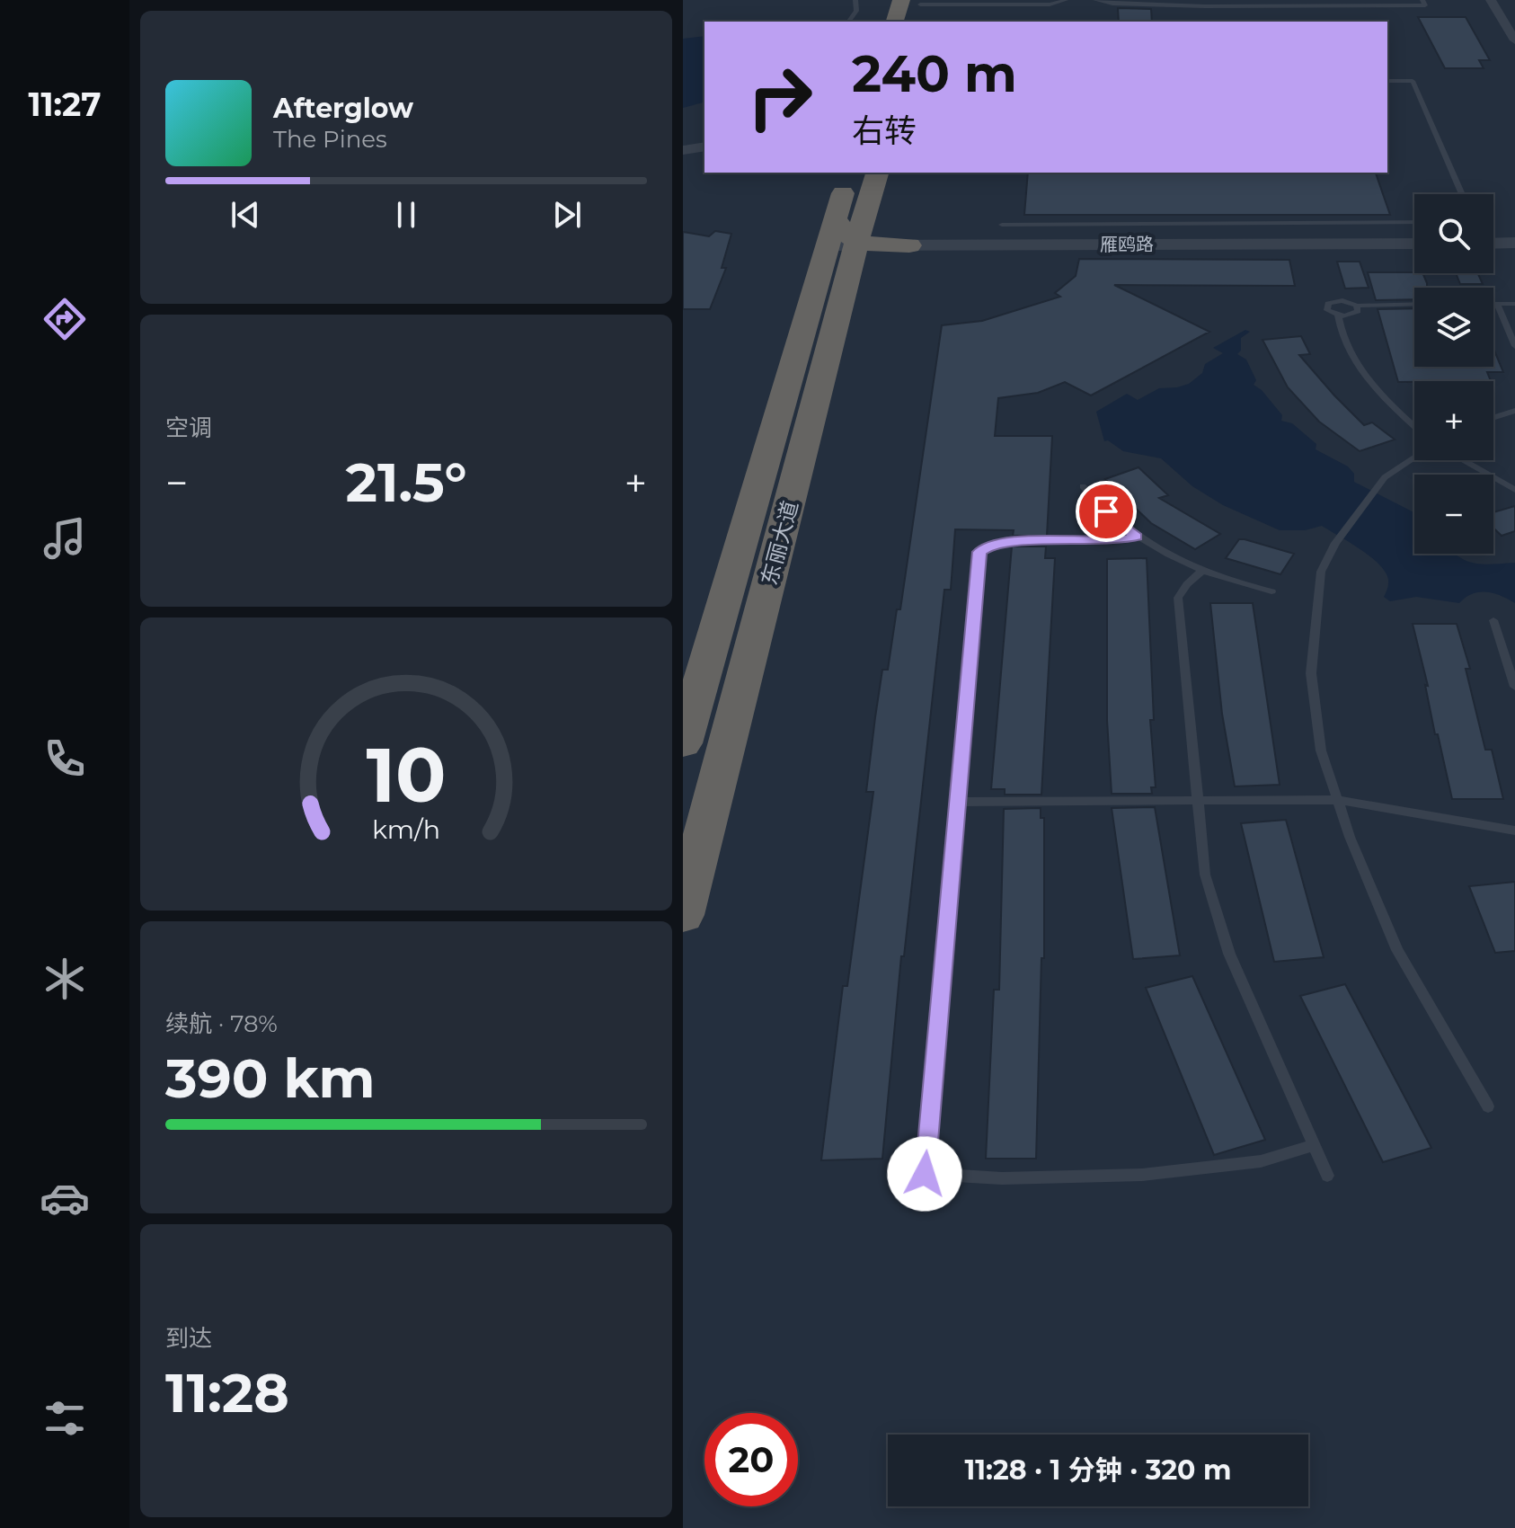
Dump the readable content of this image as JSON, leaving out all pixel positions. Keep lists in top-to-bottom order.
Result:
{
  "streets": {
    "highway": ["东丽大道"],
    "street": ["雁鸥路"]
  },
  "page": {
    "tabs": "11:27",
    "turn": ["240 m", "右转"],
    "song": ["Afterglow", "The Pines"],
    "map_buttons": ["+", "−"],
    "tile": [
      "空调",
      ["续航 · 78%", "390 km"],
      ["到达", "11:28"]
    ],
    "heat": ["−", "21.5°", "+"],
    "limit": "20",
    "trip": "11:28 · 1 分钟 · 320 m",
    "gauge": ["10", "km/h"]
  }
}
